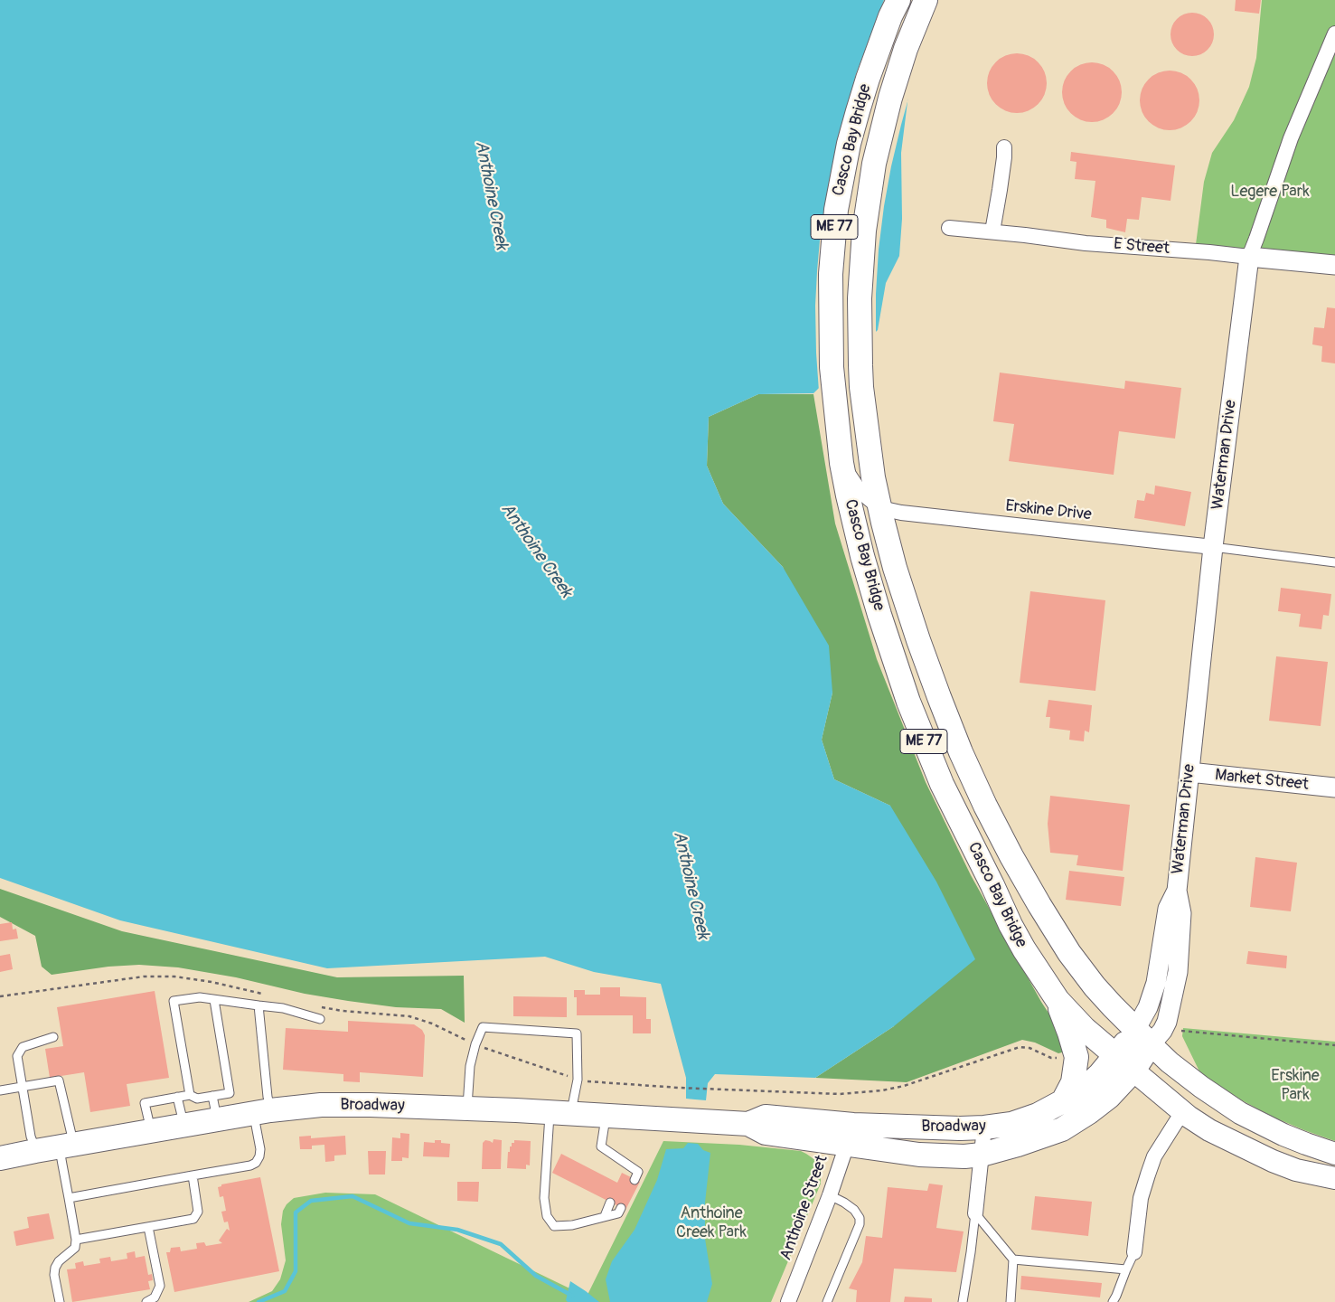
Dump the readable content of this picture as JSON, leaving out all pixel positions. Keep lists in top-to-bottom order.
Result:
{
  "streets": {
    "main road": [
      "Casco Bay Bridge",
      "ME 77",
      "Waterman Drive",
      "Broadway"
    ],
    "street": [
      "E Street",
      "Erskine Drive",
      "Market Street",
      "Anthoine Street"
    ]
  },
  "crossings": [
    ["Casco Bay Bridge", "ME 77"],
    ["Casco Bay Bridge", "Waterman Drive"],
    ["Casco Bay Bridge", "Erskine Drive"],
    ["Casco Bay Bridge", "Broadway"],
    ["ME 77", "Waterman Drive"],
    ["ME 77", "Broadway"],
    ["E Street", "Waterman Drive"],
    ["Waterman Drive", "Erskine Drive"],
    ["Waterman Drive", "Market Street"],
    ["Waterman Drive", "Broadway"],
    ["Broadway", "Anthoine Street"]
  ],
  "water": ["Anthoine Creek"],
  "parks": ["Legere Park", "Erskine Park", "Anthoine Creek Park"]
}
